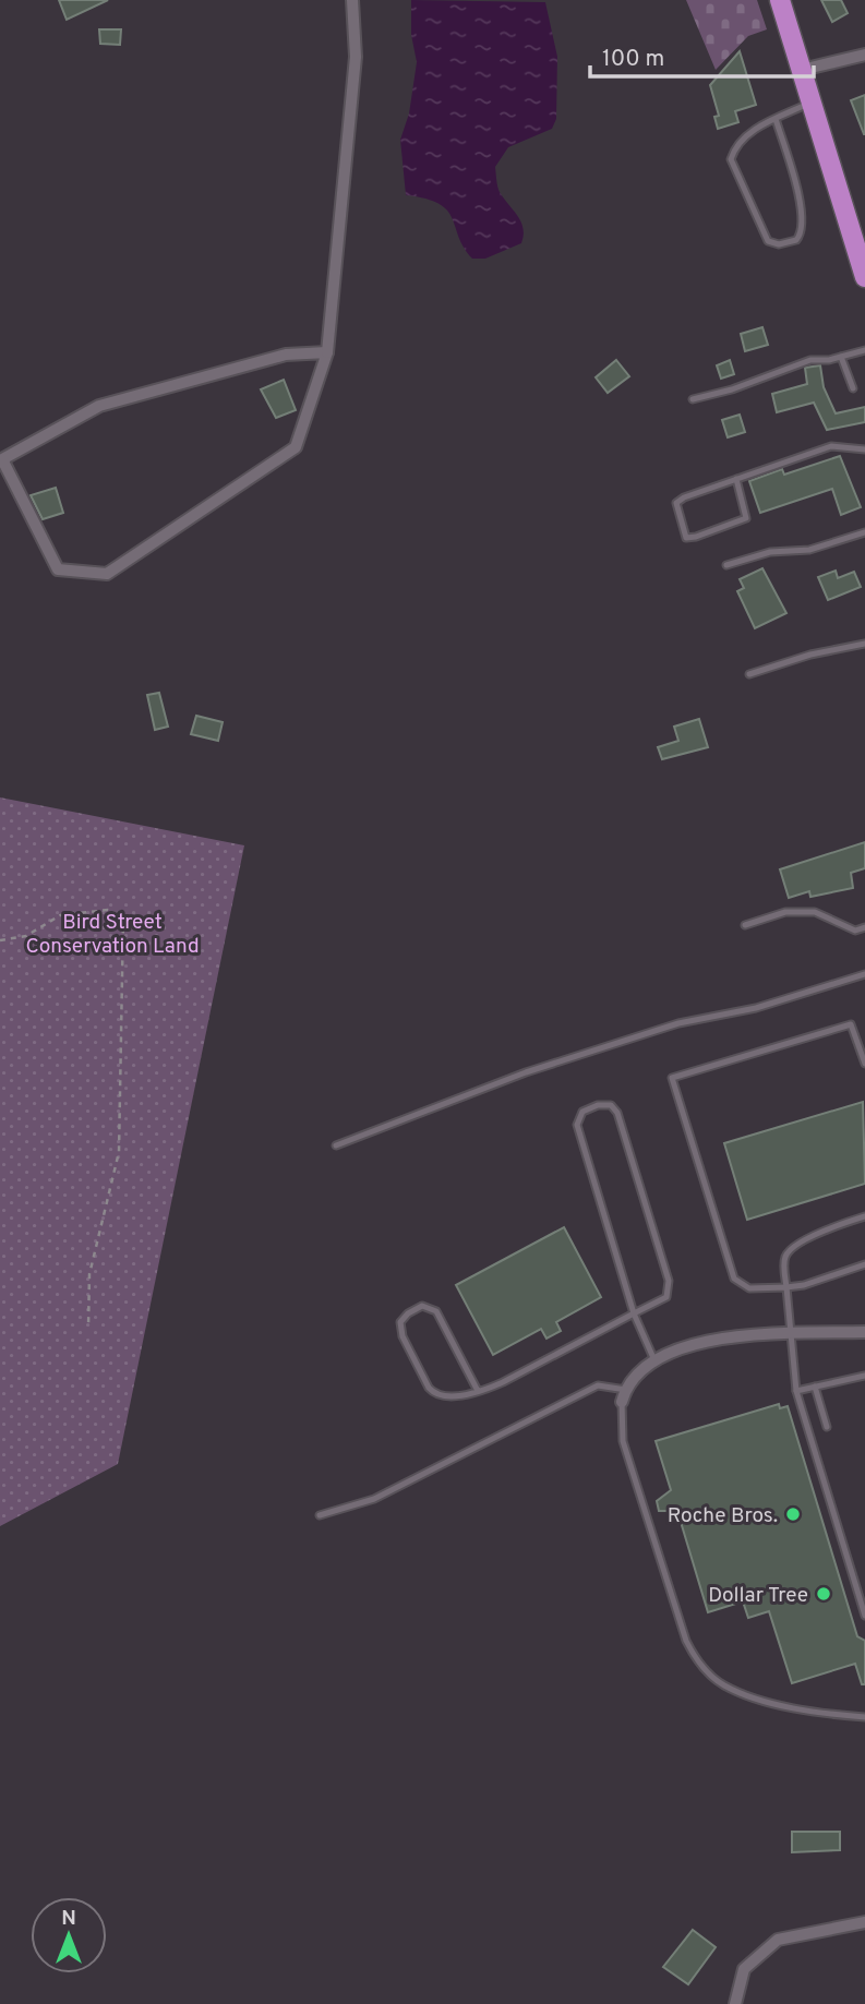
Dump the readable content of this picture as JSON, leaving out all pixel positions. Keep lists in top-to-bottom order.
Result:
{
  "parks": ["Bird Street Conservation Land"],
  "places": ["Roche Bros.", "Dollar Tree"],
  "scale_bar": "100 m",
  "north": "top"
}
